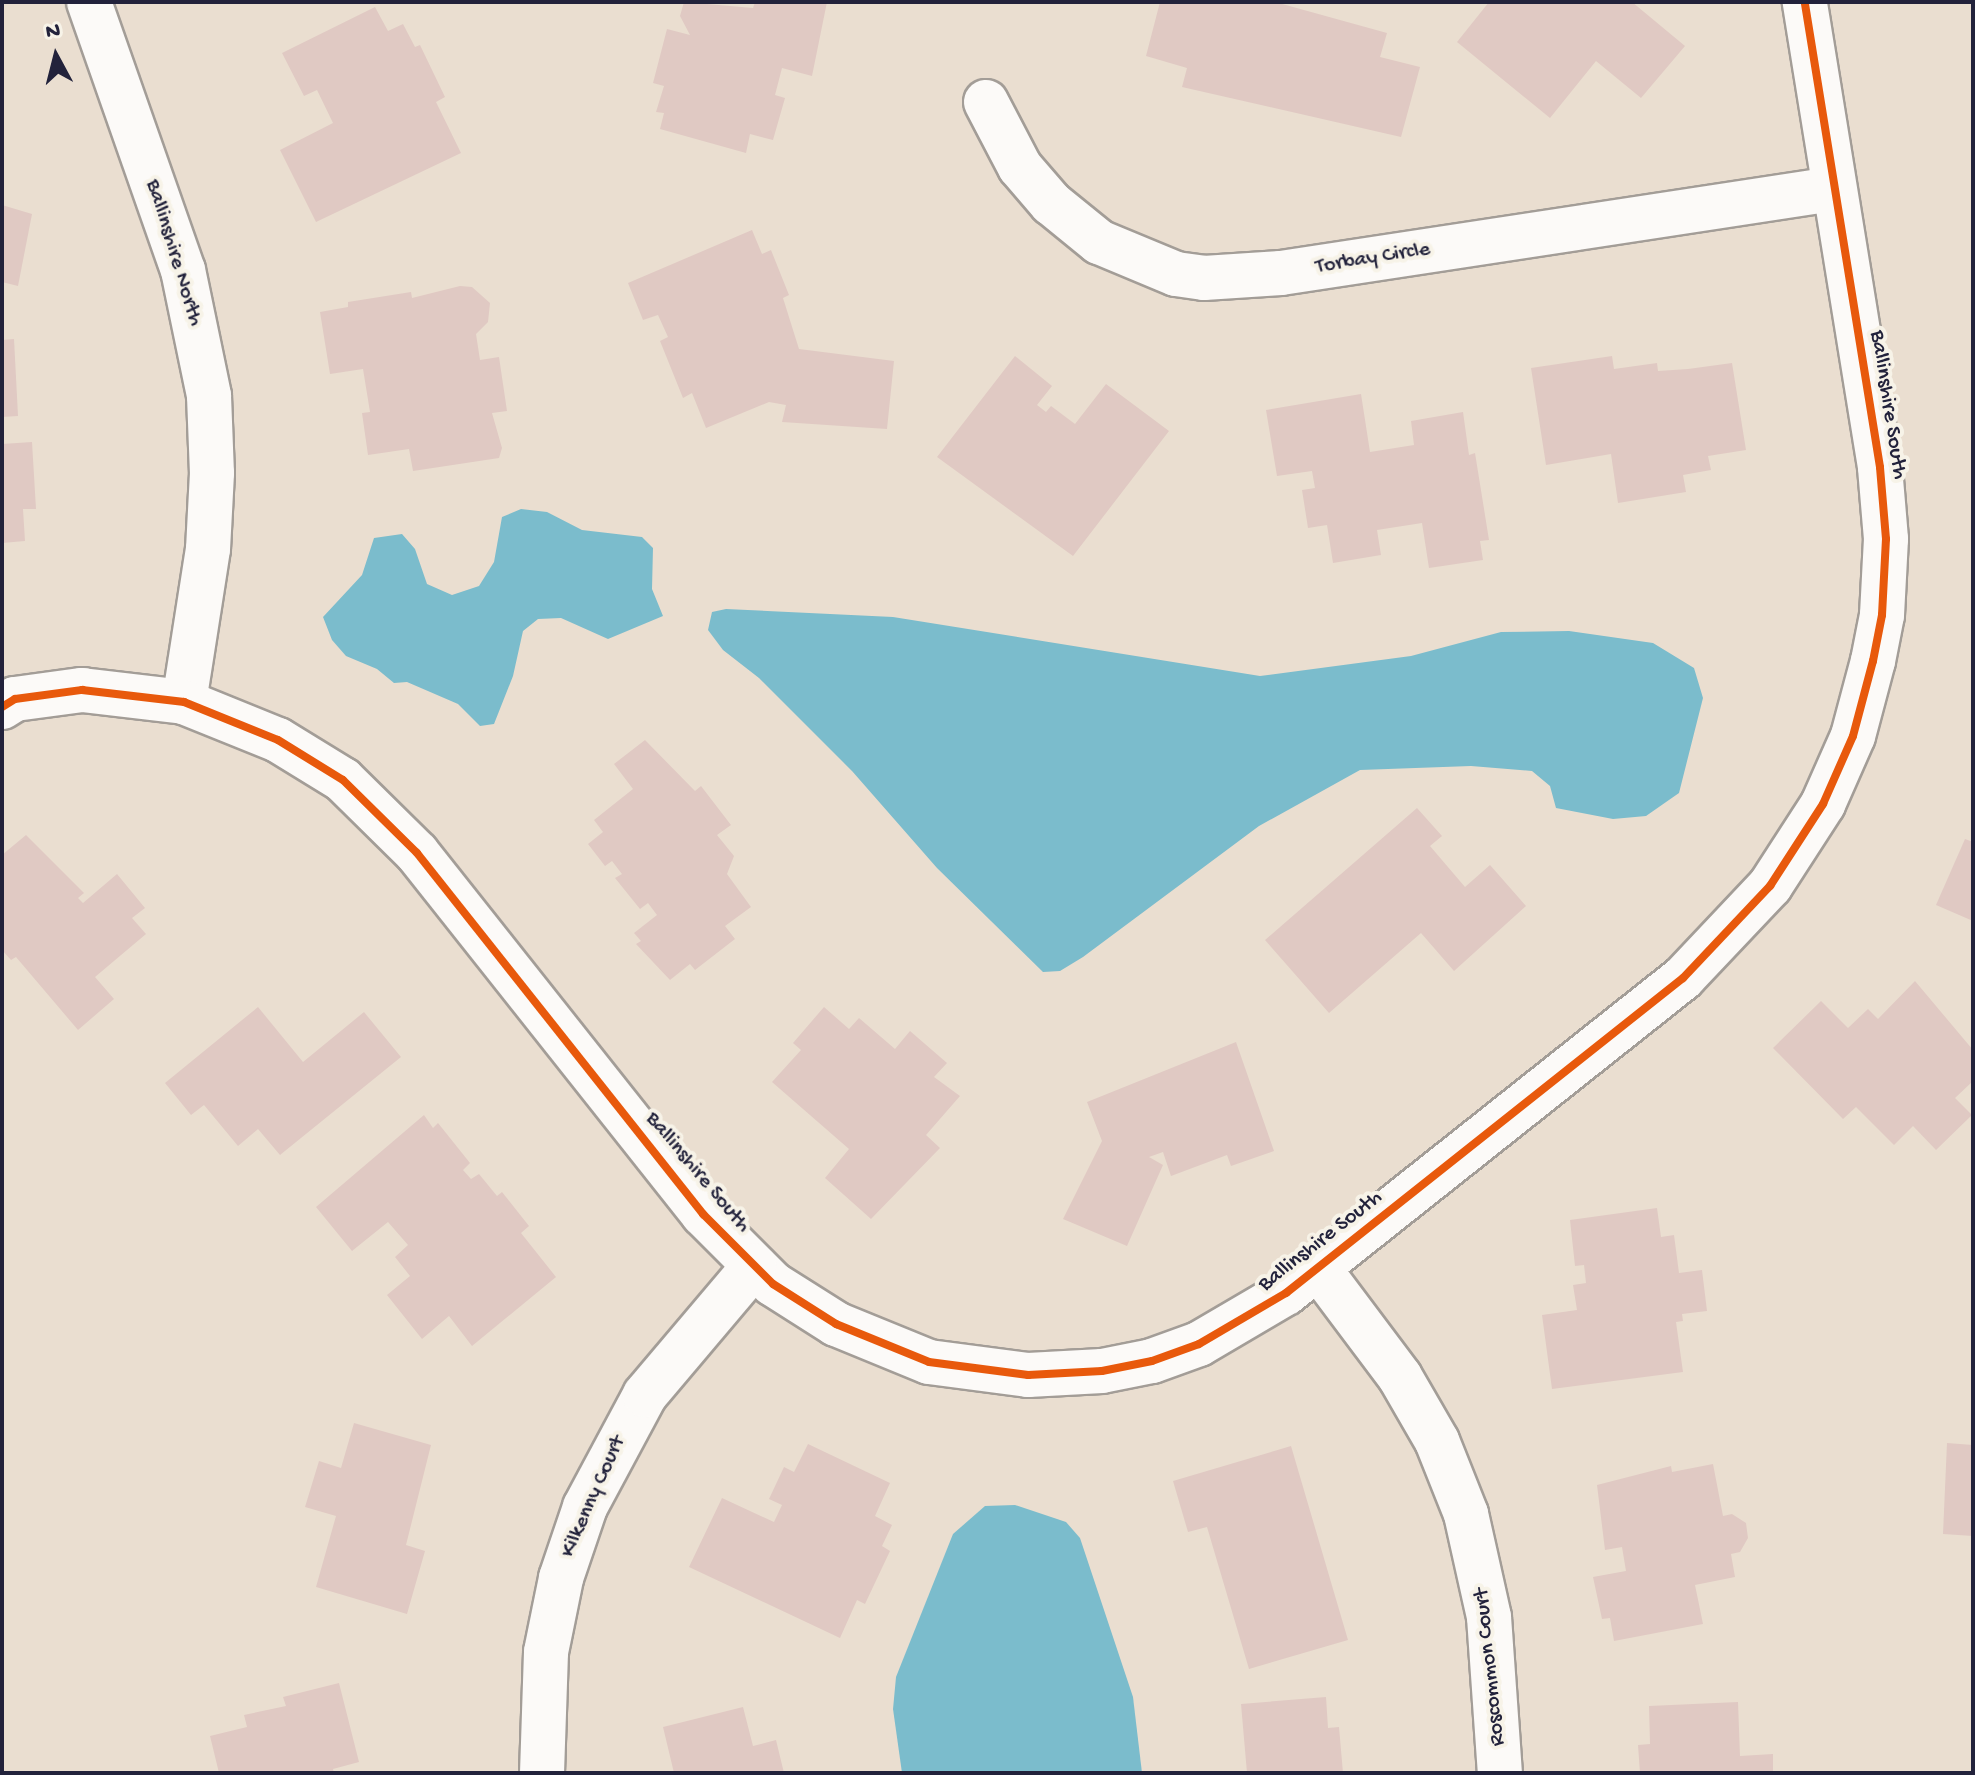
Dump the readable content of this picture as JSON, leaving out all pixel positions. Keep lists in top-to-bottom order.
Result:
{
  "streets": {
    "street": [
      "Ballinshire North",
      "Torbay Circle",
      "Ballinshire South",
      "Kilkenny Court",
      "Roscommon Court"
    ]
  },
  "crossings": [
    ["Ballinshire North", "Ballinshire South"],
    ["Torbay Circle", "Ballinshire South"],
    ["Ballinshire South", "Kilkenny Court"],
    ["Ballinshire South", "Roscommon Court"]
  ],
  "north": "top"
}
